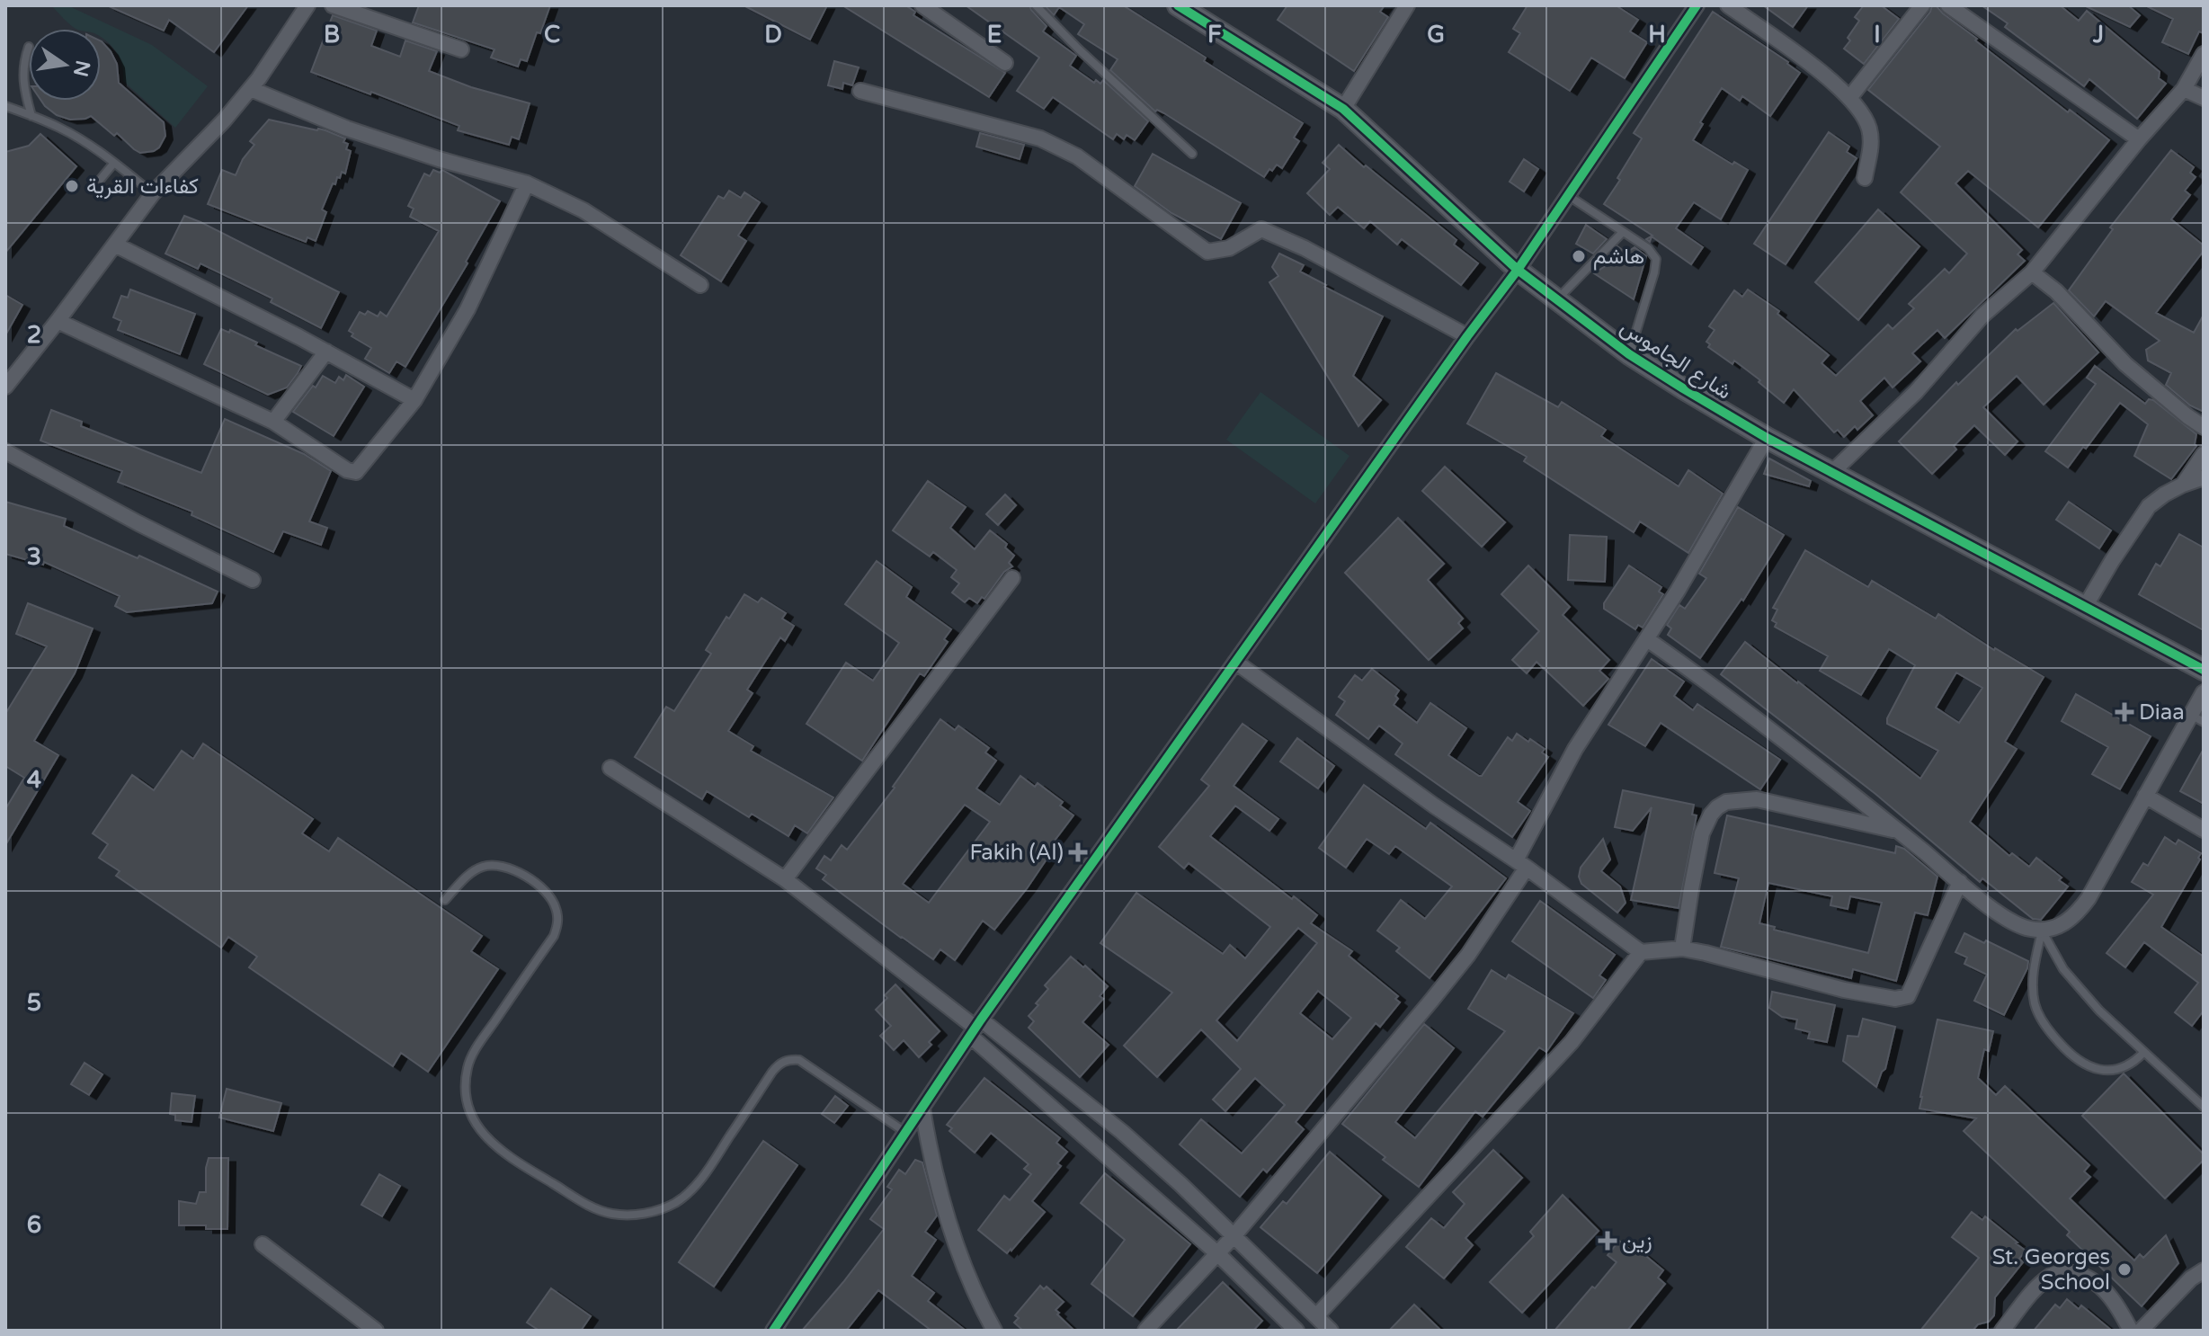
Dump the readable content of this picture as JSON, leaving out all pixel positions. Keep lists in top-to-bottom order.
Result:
{
  "streets": {
    "street": ["شارع الجاموس"]
  },
  "places": {
    "other": ["كفاءات القرية", "هاشم", "St. Georges School"],
    "health": ["Diaa", "Fakih (Al)", "زين"]
  },
  "north": "right",
  "grid": {
    "columns": [
      "B",
      "C",
      "D",
      "E",
      "F",
      "G",
      "H",
      "I",
      "J"
    ],
    "rows": [
      "2",
      "3",
      "4",
      "5",
      "6"
    ]
  }
}
